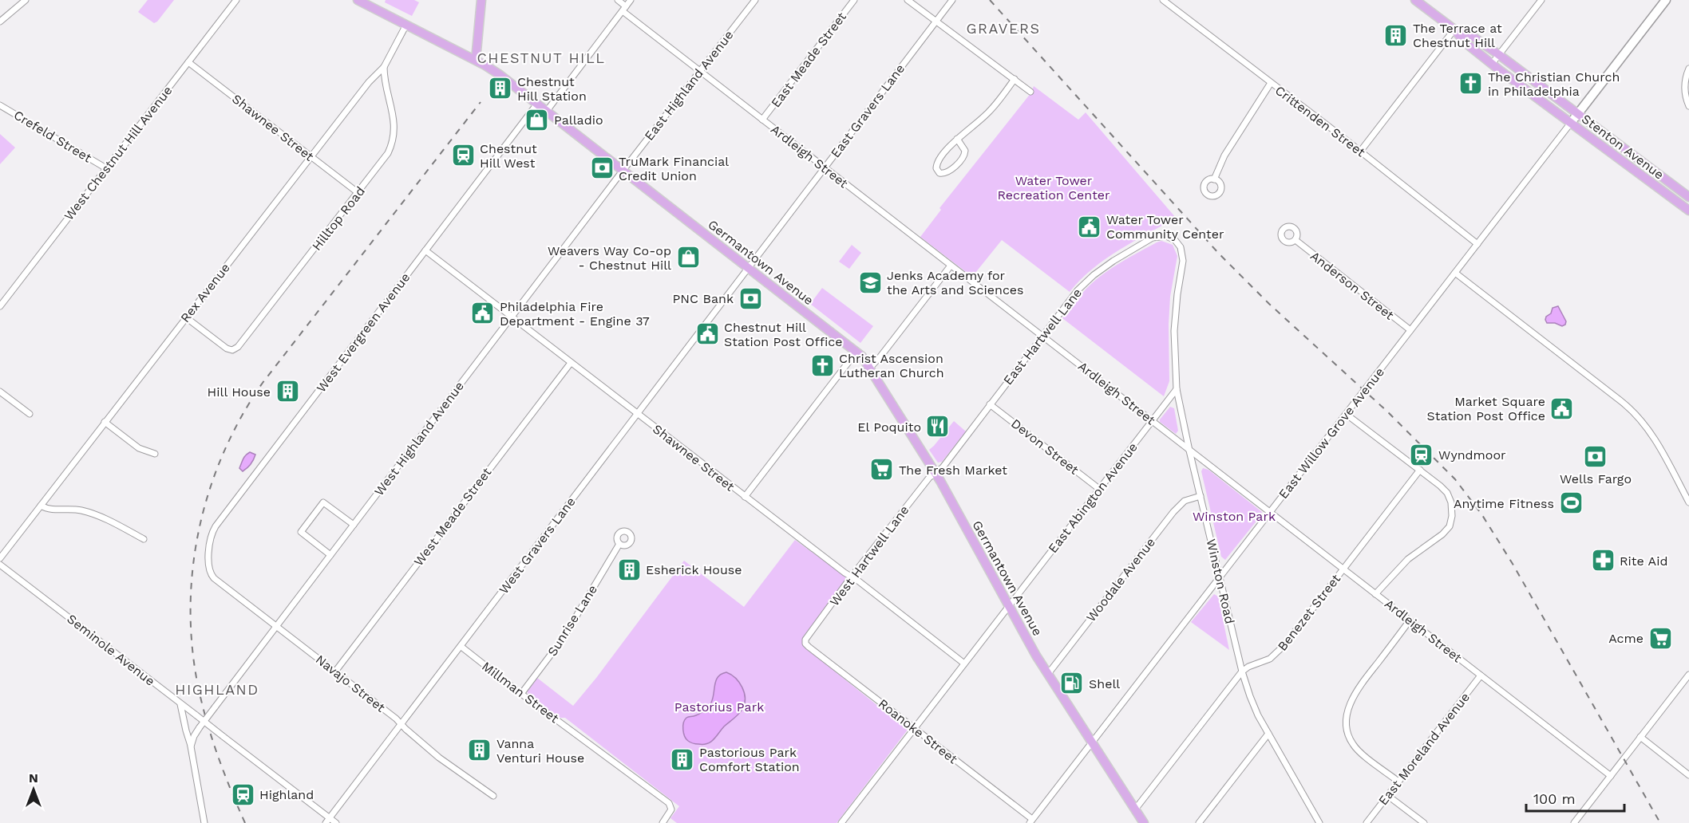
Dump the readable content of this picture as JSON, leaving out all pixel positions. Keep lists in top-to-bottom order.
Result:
{
  "streets": {
    "main road": ["Stenton Avenue", "Germantown Avenue"],
    "street": [
      "East Meade Street",
      "East Highland Avenue",
      "East Gravers Lane",
      "Crittenden Street",
      "Shawnee Street",
      "Crefeld Street",
      "West Chestnut Hill Avenue",
      "Ardleigh Street",
      "Hilltop Road",
      "Anderson Street",
      "Rex Avenue",
      "West Evergreen Avenue",
      "East Hartwell Lane",
      "East Willow Grove Avenue",
      "West Highland Avenue",
      "Devon Street",
      "East Abington Avenue",
      "West Meade Street",
      "West Gravers Lane",
      "West Hartwell Lane",
      "Woodale Avenue",
      "Winston Road",
      "Benezet Street",
      "Sunrise Lane",
      "Seminole Avenue",
      "Navajo Street",
      "Millman Street",
      "Roanoke Street",
      "East Moreland Avenue"
    ]
  },
  "crossings": [
    ["East Meade Street", "Ardleigh Street"],
    ["East Highland Avenue", "Ardleigh Street"],
    ["East Highland Avenue", "Germantown Avenue"],
    ["East Highland Avenue", "West Highland Avenue"],
    ["East Gravers Lane", "Ardleigh Street"],
    ["East Gravers Lane", "Germantown Avenue"],
    ["East Gravers Lane", "West Gravers Lane"],
    ["Crittenden Street", "East Willow Grove Avenue"],
    ["Shawnee Street", "West Chestnut Hill Avenue"],
    ["Shawnee Street", "Hilltop Road"],
    ["Shawnee Street", "Rex Avenue"],
    ["Shawnee Street", "West Evergreen Avenue"],
    ["Shawnee Street", "West Highland Avenue"],
    ["Shawnee Street", "East Abington Avenue"],
    ["Shawnee Street", "West Meade Street"],
    ["Shawnee Street", "West Gravers Lane"],
    ["Shawnee Street", "West Hartwell Lane"],
    ["Crefeld Street", "West Chestnut Hill Avenue"],
    ["Stenton Avenue", "East Willow Grove Avenue"],
    ["Ardleigh Street", "East Hartwell Lane"],
    ["Ardleigh Street", "East Willow Grove Avenue"],
    ["Ardleigh Street", "East Abington Avenue"],
    ["Ardleigh Street", "Winston Road"],
    ["Ardleigh Street", "Benezet Street"],
    ["Ardleigh Street", "East Moreland Avenue"],
    ["Hilltop Road", "Rex Avenue"],
    ["Germantown Avenue", "Rex Avenue"],
    ["Germantown Avenue", "West Evergreen Avenue"],
    ["Germantown Avenue", "East Hartwell Lane"],
    ["Germantown Avenue", "East Willow Grove Avenue"],
    ["Germantown Avenue", "West Highland Avenue"],
    ["Germantown Avenue", "East Abington Avenue"],
    ["Germantown Avenue", "West Gravers Lane"],
    ["Germantown Avenue", "West Hartwell Lane"],
    ["Germantown Avenue", "Woodale Avenue"],
    ["Germantown Avenue", "Benezet Street"],
    ["Anderson Street", "East Willow Grove Avenue"],
    ["West Evergreen Avenue", "Navajo Street"],
    ["East Hartwell Lane", "Devon Street"],
    ["East Hartwell Lane", "West Hartwell Lane"],
    ["East Hartwell Lane", "Winston Road"],
    ["East Willow Grove Avenue", "Winston Road"],
    ["East Willow Grove Avenue", "Roanoke Street"],
    ["West Highland Avenue", "Seminole Avenue"],
    ["West Highland Avenue", "Navajo Street"],
    ["Devon Street", "East Abington Avenue"],
    ["East Abington Avenue", "Winston Road"],
    ["East Abington Avenue", "Roanoke Street"],
    ["West Meade Street", "Navajo Street"],
    ["West Gravers Lane", "Seminole Avenue"],
    ["West Gravers Lane", "Navajo Street"],
    ["West Gravers Lane", "Millman Street"],
    ["West Hartwell Lane", "Roanoke Street"],
    ["Woodale Avenue", "Winston Road"],
    ["Winston Road", "Benezet Street"],
    ["Sunrise Lane", "Millman Street"]
  ],
  "districts": ["GRAVERS", "CHESTNUT HILL", "HIGHLAND"],
  "parks": ["Water Tower Recreation Center", "Winston Park", "Pastorius Park"],
  "places": {
    "building": [
      "The Terrace at Chestnut Hill",
      "Chestnut Hill Station",
      "Hill House",
      "Esherick House",
      "Vanna Venturi House",
      "Pastorious Park Comfort Station"
    ],
    "church": ["The Christian Church in Philadelphia", "Christ Ascension Lutheran Church"],
    "shop": ["Palladio", "Weavers Way Co‑op - Chestnut Hill"],
    "station": ["Chestnut Hill West", "Wyndmoor", "Highland"],
    "bank": ["TruMark Financial Credit Union", "PNC Bank", "Wells Fargo"],
    "public building": [
      "Water Tower Community Center",
      "Philadelphia Fire Department - Engine 37",
      "Chestnut Hill Station Post Office",
      "Market Square Station Post Office"
    ],
    "school or university": ["Jenks Academy for the Arts and Sciences"],
    "restaurant": ["El Poquito"],
    "supermarket": ["The Fresh Market", "Acme"],
    "sports": ["Anytime Fitness"],
    "pharmacy": ["Rite Aid"],
    "fuel station": ["Shell"]
  },
  "scale_bar": "100 m",
  "north": "top"
}
